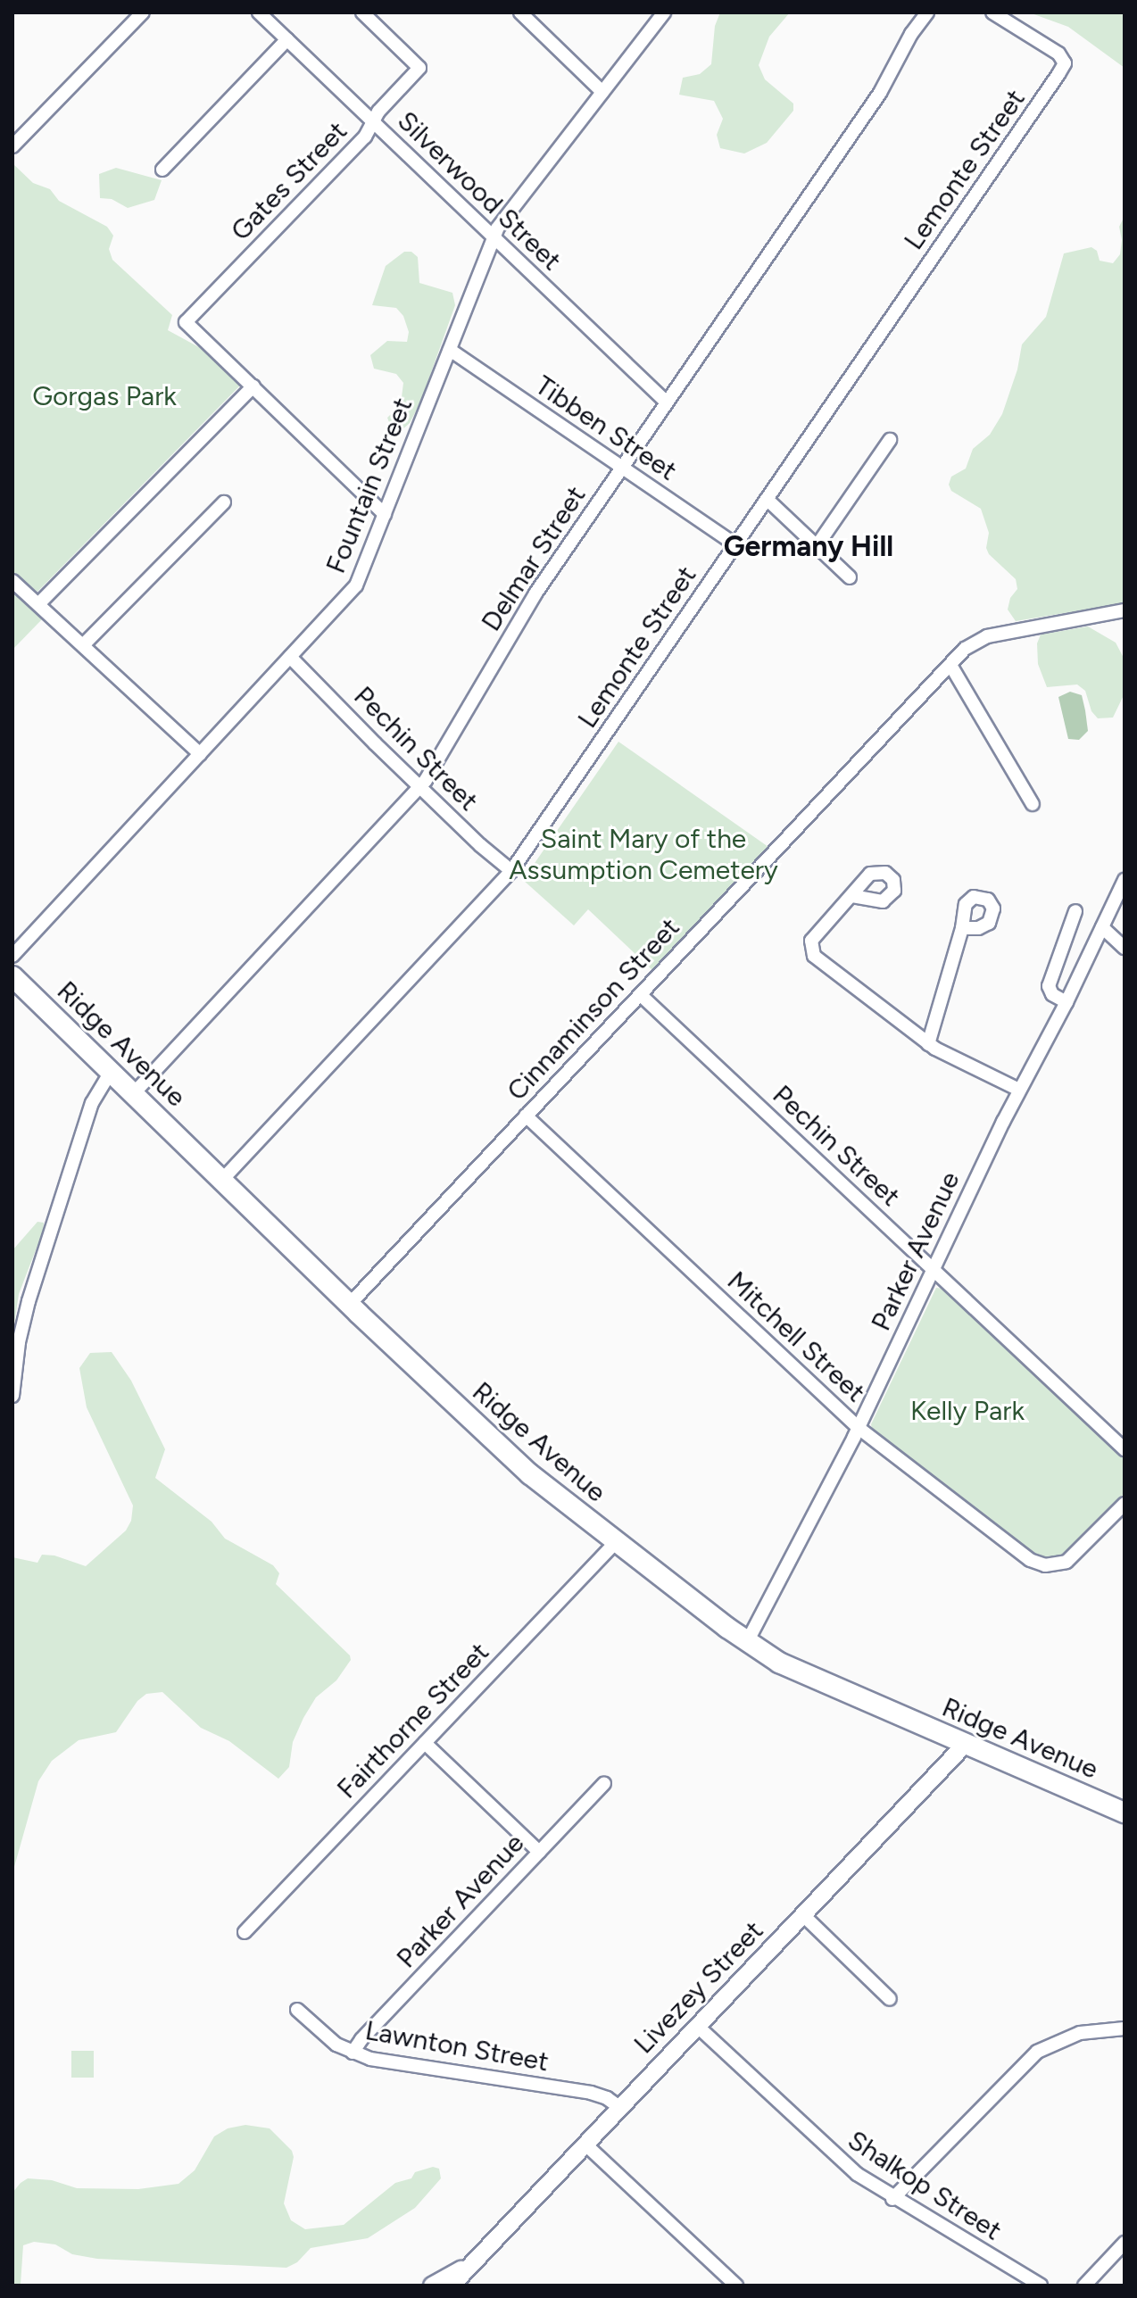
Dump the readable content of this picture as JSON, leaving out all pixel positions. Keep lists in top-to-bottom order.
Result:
{
  "streets": {
    "main road": ["Ridge Avenue"],
    "street": [
      "Lemonte Street",
      "Gates Street",
      "Silverwood Street",
      "Tibben Street",
      "Fountain Street",
      "Delmar Street",
      "Pechin Street",
      "Cinnaminson Street",
      "Parker Avenue",
      "Mitchell Street",
      "Fairthorne Street",
      "Livezey Street",
      "Lawnton Street",
      "Shalkop Street"
    ]
  },
  "crossings": [
    ["Lemonte Street", "Tibben Street"],
    ["Lemonte Street", "Pechin Street"],
    ["Lemonte Street", "Ridge Avenue"],
    ["Gates Street", "Silverwood Street"],
    ["Silverwood Street", "Fountain Street"],
    ["Silverwood Street", "Delmar Street"],
    ["Tibben Street", "Fountain Street"],
    ["Tibben Street", "Delmar Street"],
    ["Fountain Street", "Pechin Street"],
    ["Delmar Street", "Pechin Street"],
    ["Delmar Street", "Ridge Avenue"],
    ["Pechin Street", "Cinnaminson Street"],
    ["Pechin Street", "Parker Avenue"],
    ["Cinnaminson Street", "Ridge Avenue"],
    ["Cinnaminson Street", "Mitchell Street"],
    ["Ridge Avenue", "Parker Avenue"],
    ["Ridge Avenue", "Fairthorne Street"],
    ["Ridge Avenue", "Livezey Street"],
    ["Parker Avenue", "Mitchell Street"],
    ["Parker Avenue", "Lawnton Street"],
    ["Livezey Street", "Lawnton Street"],
    ["Livezey Street", "Shalkop Street"]
  ],
  "districts": ["Germany Hill"],
  "parks": ["Gorgas Park", "Saint Mary of the Assumption Cemetery", "Kelly Park"]
}
